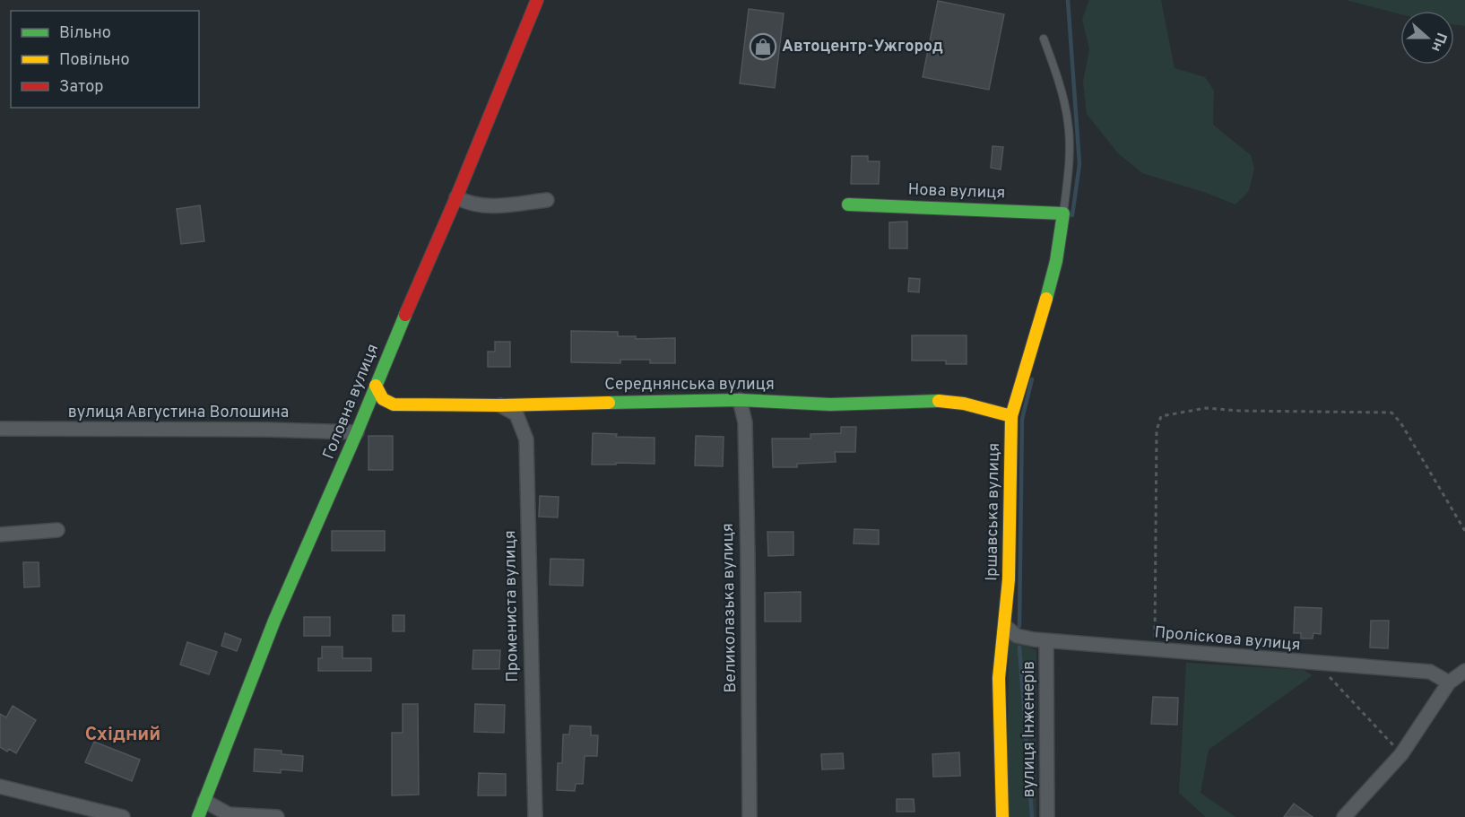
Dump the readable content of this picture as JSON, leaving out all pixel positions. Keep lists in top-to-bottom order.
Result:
{
  "streets": {
    "street": [
      "Нова вулиця",
      "Середнянська вулиця",
      "Головна вулиця",
      "вулиця Августина Волошина",
      "Іршавська вулиця",
      "Промениста вулиця",
      "Великолазька вулиця",
      "Проліскова вулиця",
      "вулиця Інженерів"
    ]
  },
  "crossings": [
    ["Нова вулиця", "Іршавська вулиця"],
    ["Середнянська вулиця", "Головна вулиця"],
    ["Середнянська вулиця", "Іршавська вулиця"],
    ["Середнянська вулиця", "Промениста вулиця"],
    ["Середнянська вулиця", "Великолазька вулиця"],
    ["Головна вулиця", "вулиця Августина Волошина"],
    ["Іршавська вулиця", "Проліскова вулиця"],
    ["Проліскова вулиця", "вулиця Інженерів"]
  ],
  "districts": ["Східний"],
  "places": {
    "shop": ["Автоцентр-Ужгород"]
  },
  "legend": ["Вільно", "Повільно", "Затор"],
  "north": "right"
}
